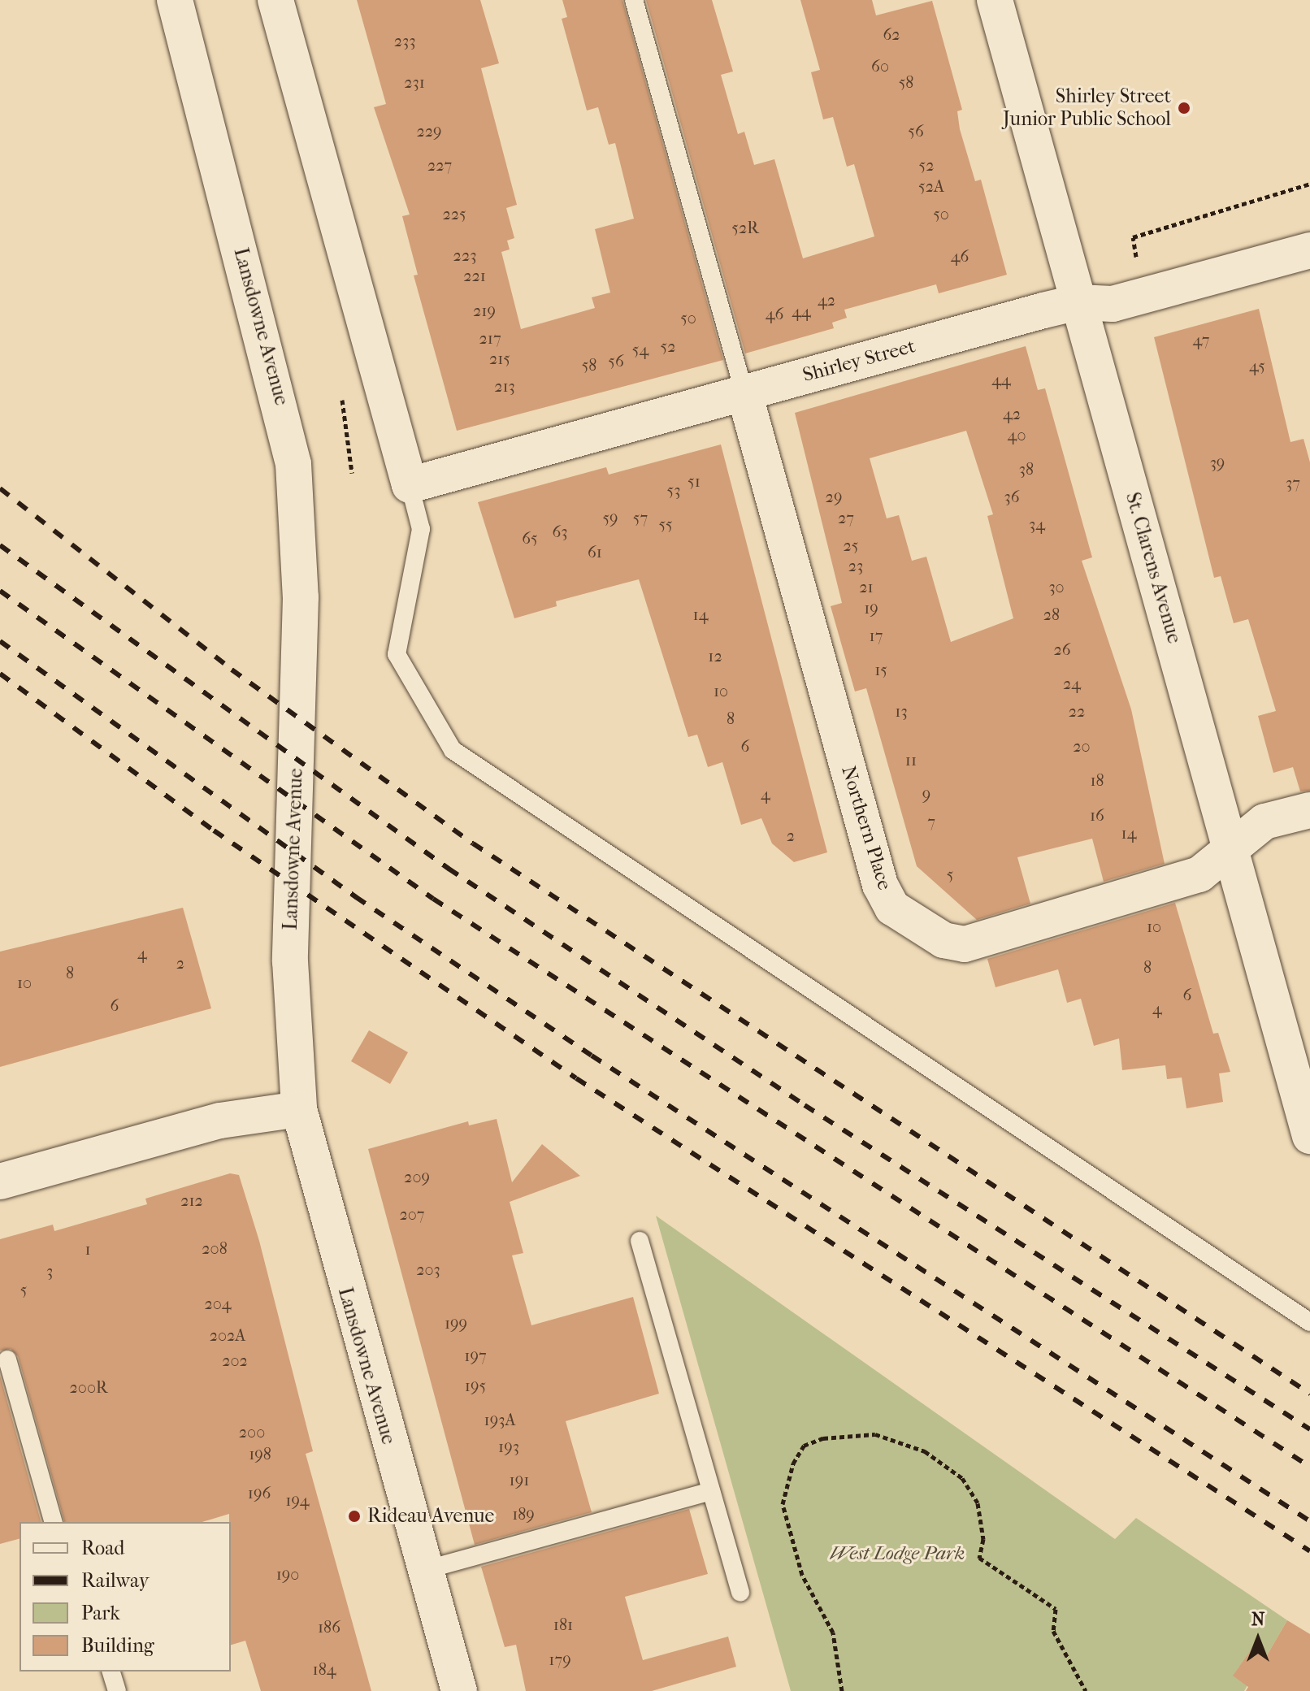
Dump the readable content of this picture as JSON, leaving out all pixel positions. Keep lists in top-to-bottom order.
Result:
{
  "streets": {
    "street": [
      "Lansdowne Avenue",
      "Shirley Street",
      "St. Clarens Avenue",
      "Northern Place"
    ]
  },
  "crossings": [
    ["Shirley Street", "St. Clarens Avenue"],
    ["Shirley Street", "Northern Place"],
    ["St. Clarens Avenue", "Northern Place"]
  ],
  "parks": ["West Lodge Park"],
  "places": ["Shirley Street Junior Public School", "Rideau Avenue"],
  "house_numbers": [
    "62",
    "233",
    "60",
    "231",
    "58",
    "229",
    "56",
    "227",
    "52",
    "52A",
    "225",
    "50",
    "52R",
    "223",
    "46",
    "221",
    "42",
    "219",
    "44",
    "46",
    "50",
    "217",
    "47",
    "52",
    "54",
    "215",
    "56",
    "58",
    "45",
    "44",
    "213",
    "42",
    "40",
    "39",
    "38",
    "51",
    "37",
    "53",
    "29",
    "36",
    "59",
    "57",
    "27",
    "55",
    "34",
    "63",
    "65",
    "25",
    "61",
    "23",
    "21",
    "30",
    "19",
    "14",
    "28",
    "17",
    "26",
    "12",
    "15",
    "24",
    "10",
    "13",
    "22",
    "8",
    "6",
    "20",
    "11",
    "18",
    "4",
    "9",
    "16",
    "7",
    "14",
    "2",
    "5",
    "10",
    "4",
    "2",
    "8",
    "8",
    "10",
    "6",
    "6",
    "4",
    "209",
    "212",
    "207",
    "208",
    "1",
    "203",
    "3",
    "5",
    "204",
    "199",
    "202A",
    "197",
    "202",
    "195",
    "200R",
    "193A",
    "200",
    "193",
    "198",
    "191",
    "196",
    "194",
    "189",
    "190",
    "181",
    "186",
    "179",
    "184"
  ],
  "legend": [
    "Road",
    "Railway",
    "Park",
    "Building"
  ],
  "north": "top"
}
